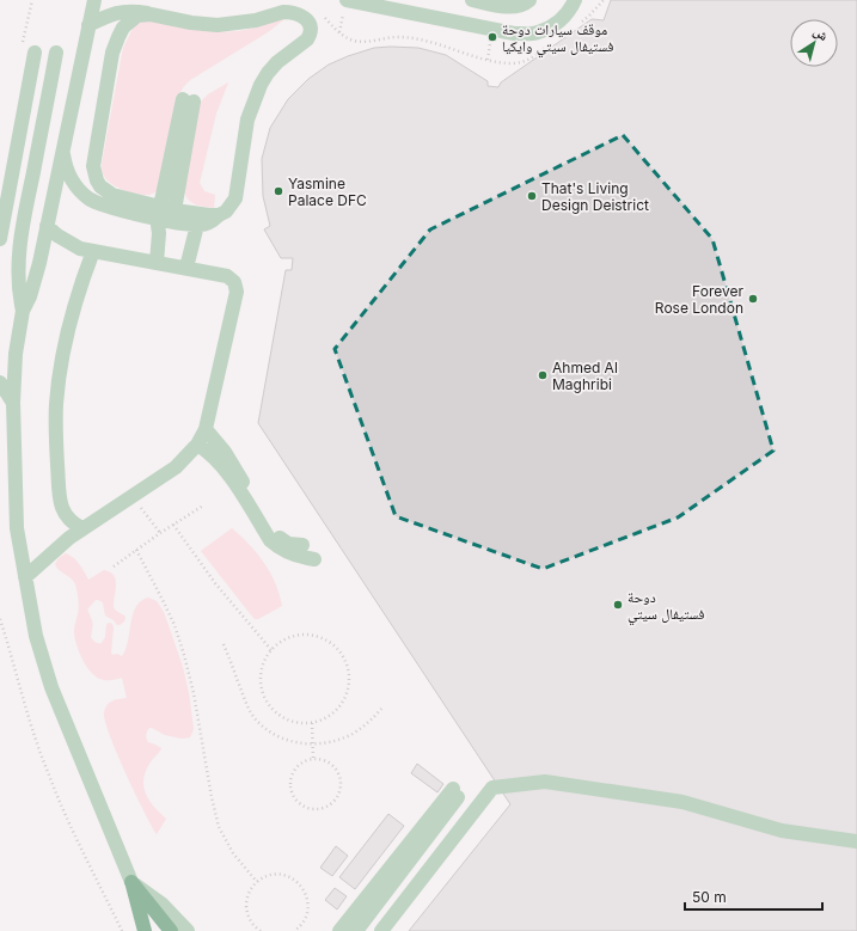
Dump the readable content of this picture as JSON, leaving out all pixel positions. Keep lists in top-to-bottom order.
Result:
{
  "places": [
    "موقف سيارات دوحة فستيفال سيتي وايكيا",
    "Yasmine Palace DFC",
    "That's Living Design Deistrict",
    "Forever Rose London",
    "Ahmed Al Maghribi",
    "دوحة فستيفال سيتي"
  ],
  "scale_bar": "50 m",
  "north": "top right"
}
